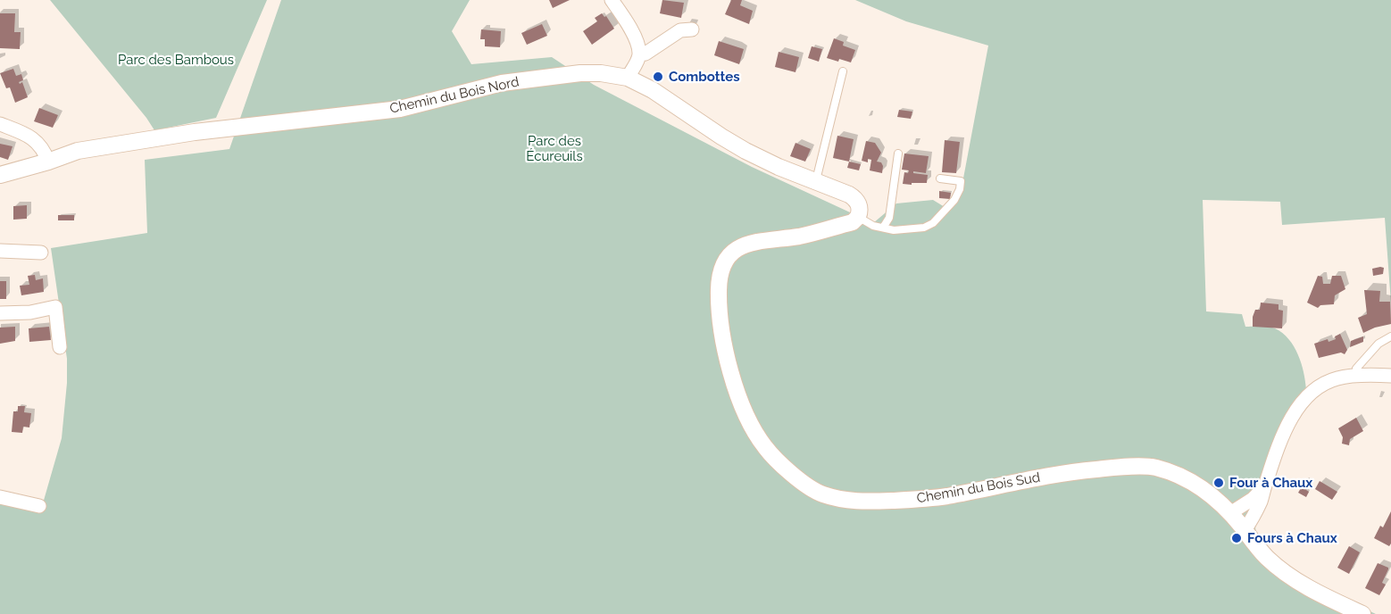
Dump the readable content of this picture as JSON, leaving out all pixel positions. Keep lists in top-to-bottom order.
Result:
{
  "streets": {
    "street": ["Chemin du Bois Nord", "Chemin du Bois Sud"]
  },
  "crossings": [
    ["Chemin du Bois Nord", "Chemin du Bois Sud"]
  ],
  "parks": ["Parc des Bambous", "Parc des Écureuils"],
  "places": ["Combottes", "Four à Chaux", "Fours à Chaux"]
}
